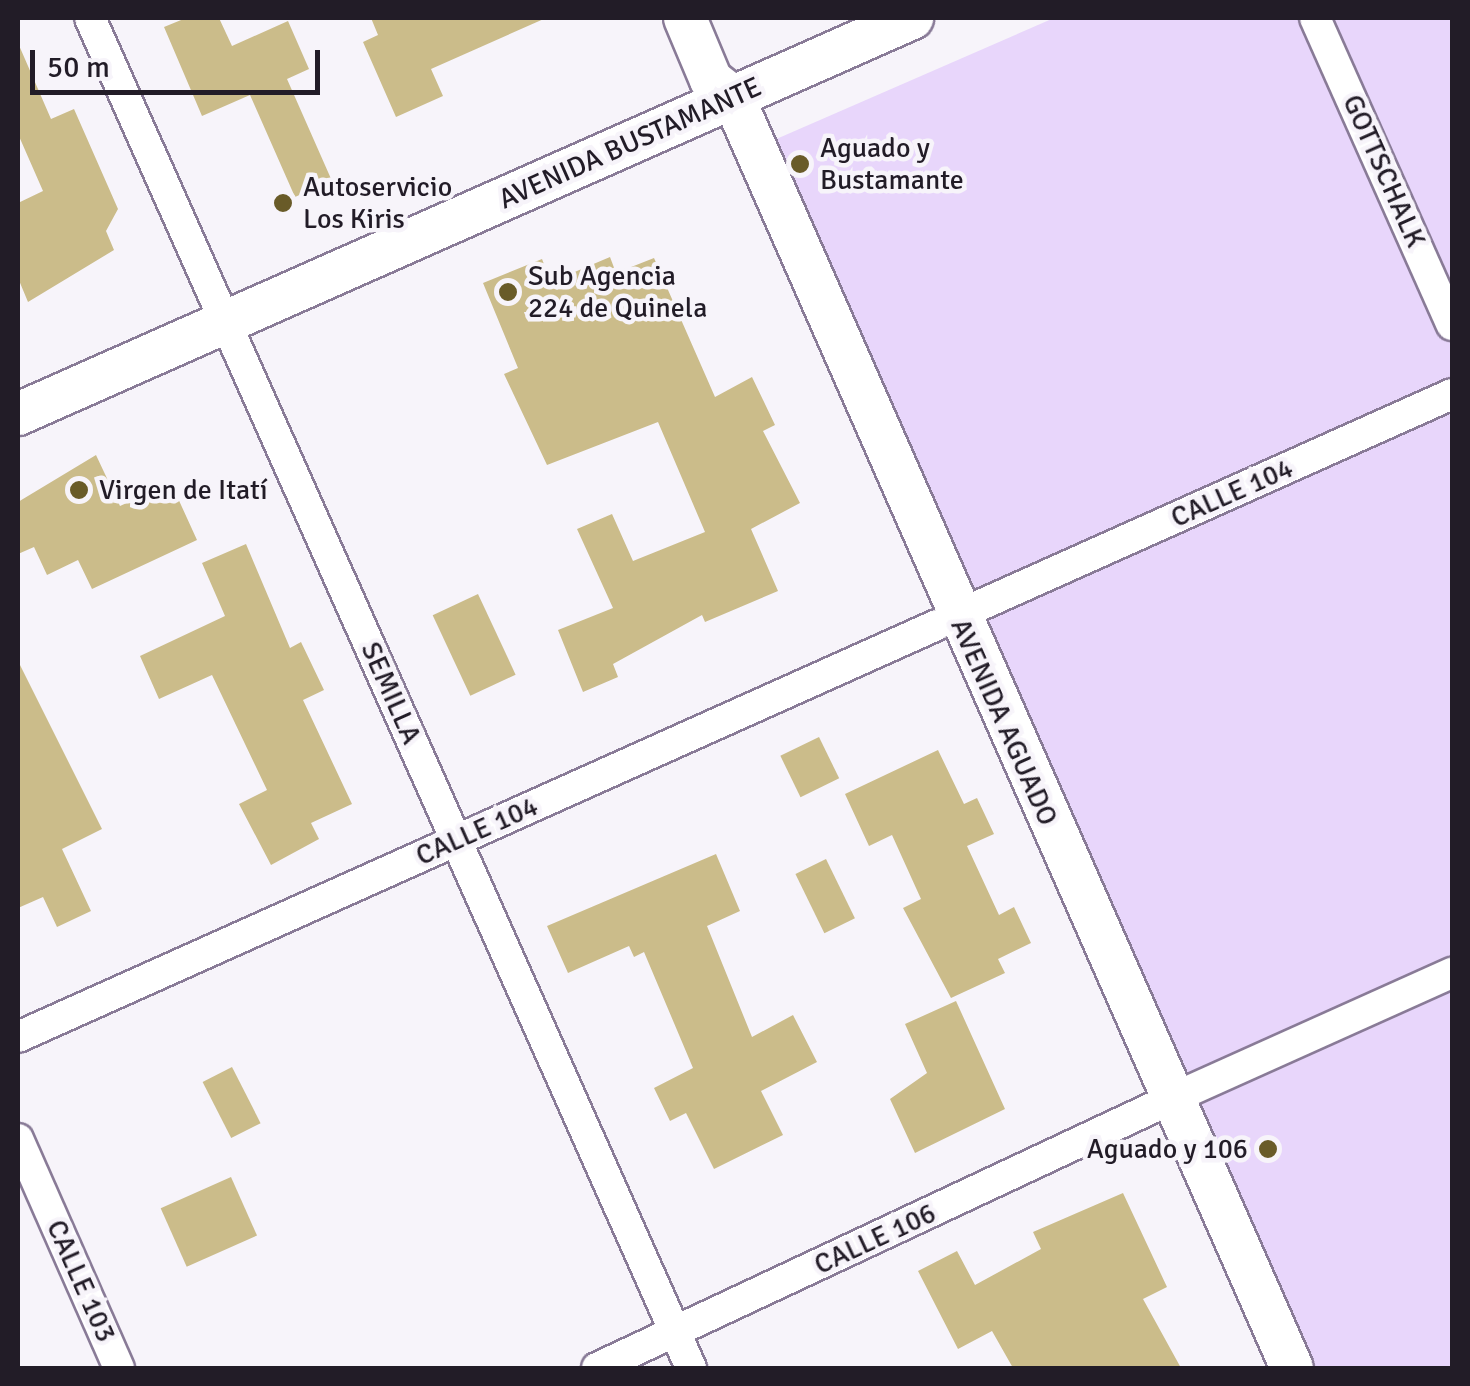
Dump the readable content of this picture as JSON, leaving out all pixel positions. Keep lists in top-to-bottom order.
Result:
{
  "streets": {
    "main road": ["AVENIDA BUSTAMANTE", "AVENIDA AGUADO"],
    "street": [
      "GOTTSCHALK",
      "CALLE 104",
      "SEMILLA",
      "CALLE 106",
      "CALLE 103"
    ]
  },
  "crossings": [
    ["AVENIDA BUSTAMANTE", "SEMILLA"],
    ["AVENIDA BUSTAMANTE", "AVENIDA AGUADO"],
    ["CALLE 104", "SEMILLA"],
    ["CALLE 104", "AVENIDA AGUADO"],
    ["SEMILLA", "CALLE 106"],
    ["AVENIDA AGUADO", "CALLE 106"]
  ],
  "places": [
    "Aguado y Bustamante",
    "Autoservicio Los Kiris",
    "Sub Agencia 224 de Quinela",
    "Virgen de Itatí",
    "Aguado y 106"
  ],
  "scale_bar": "50 m"
}
